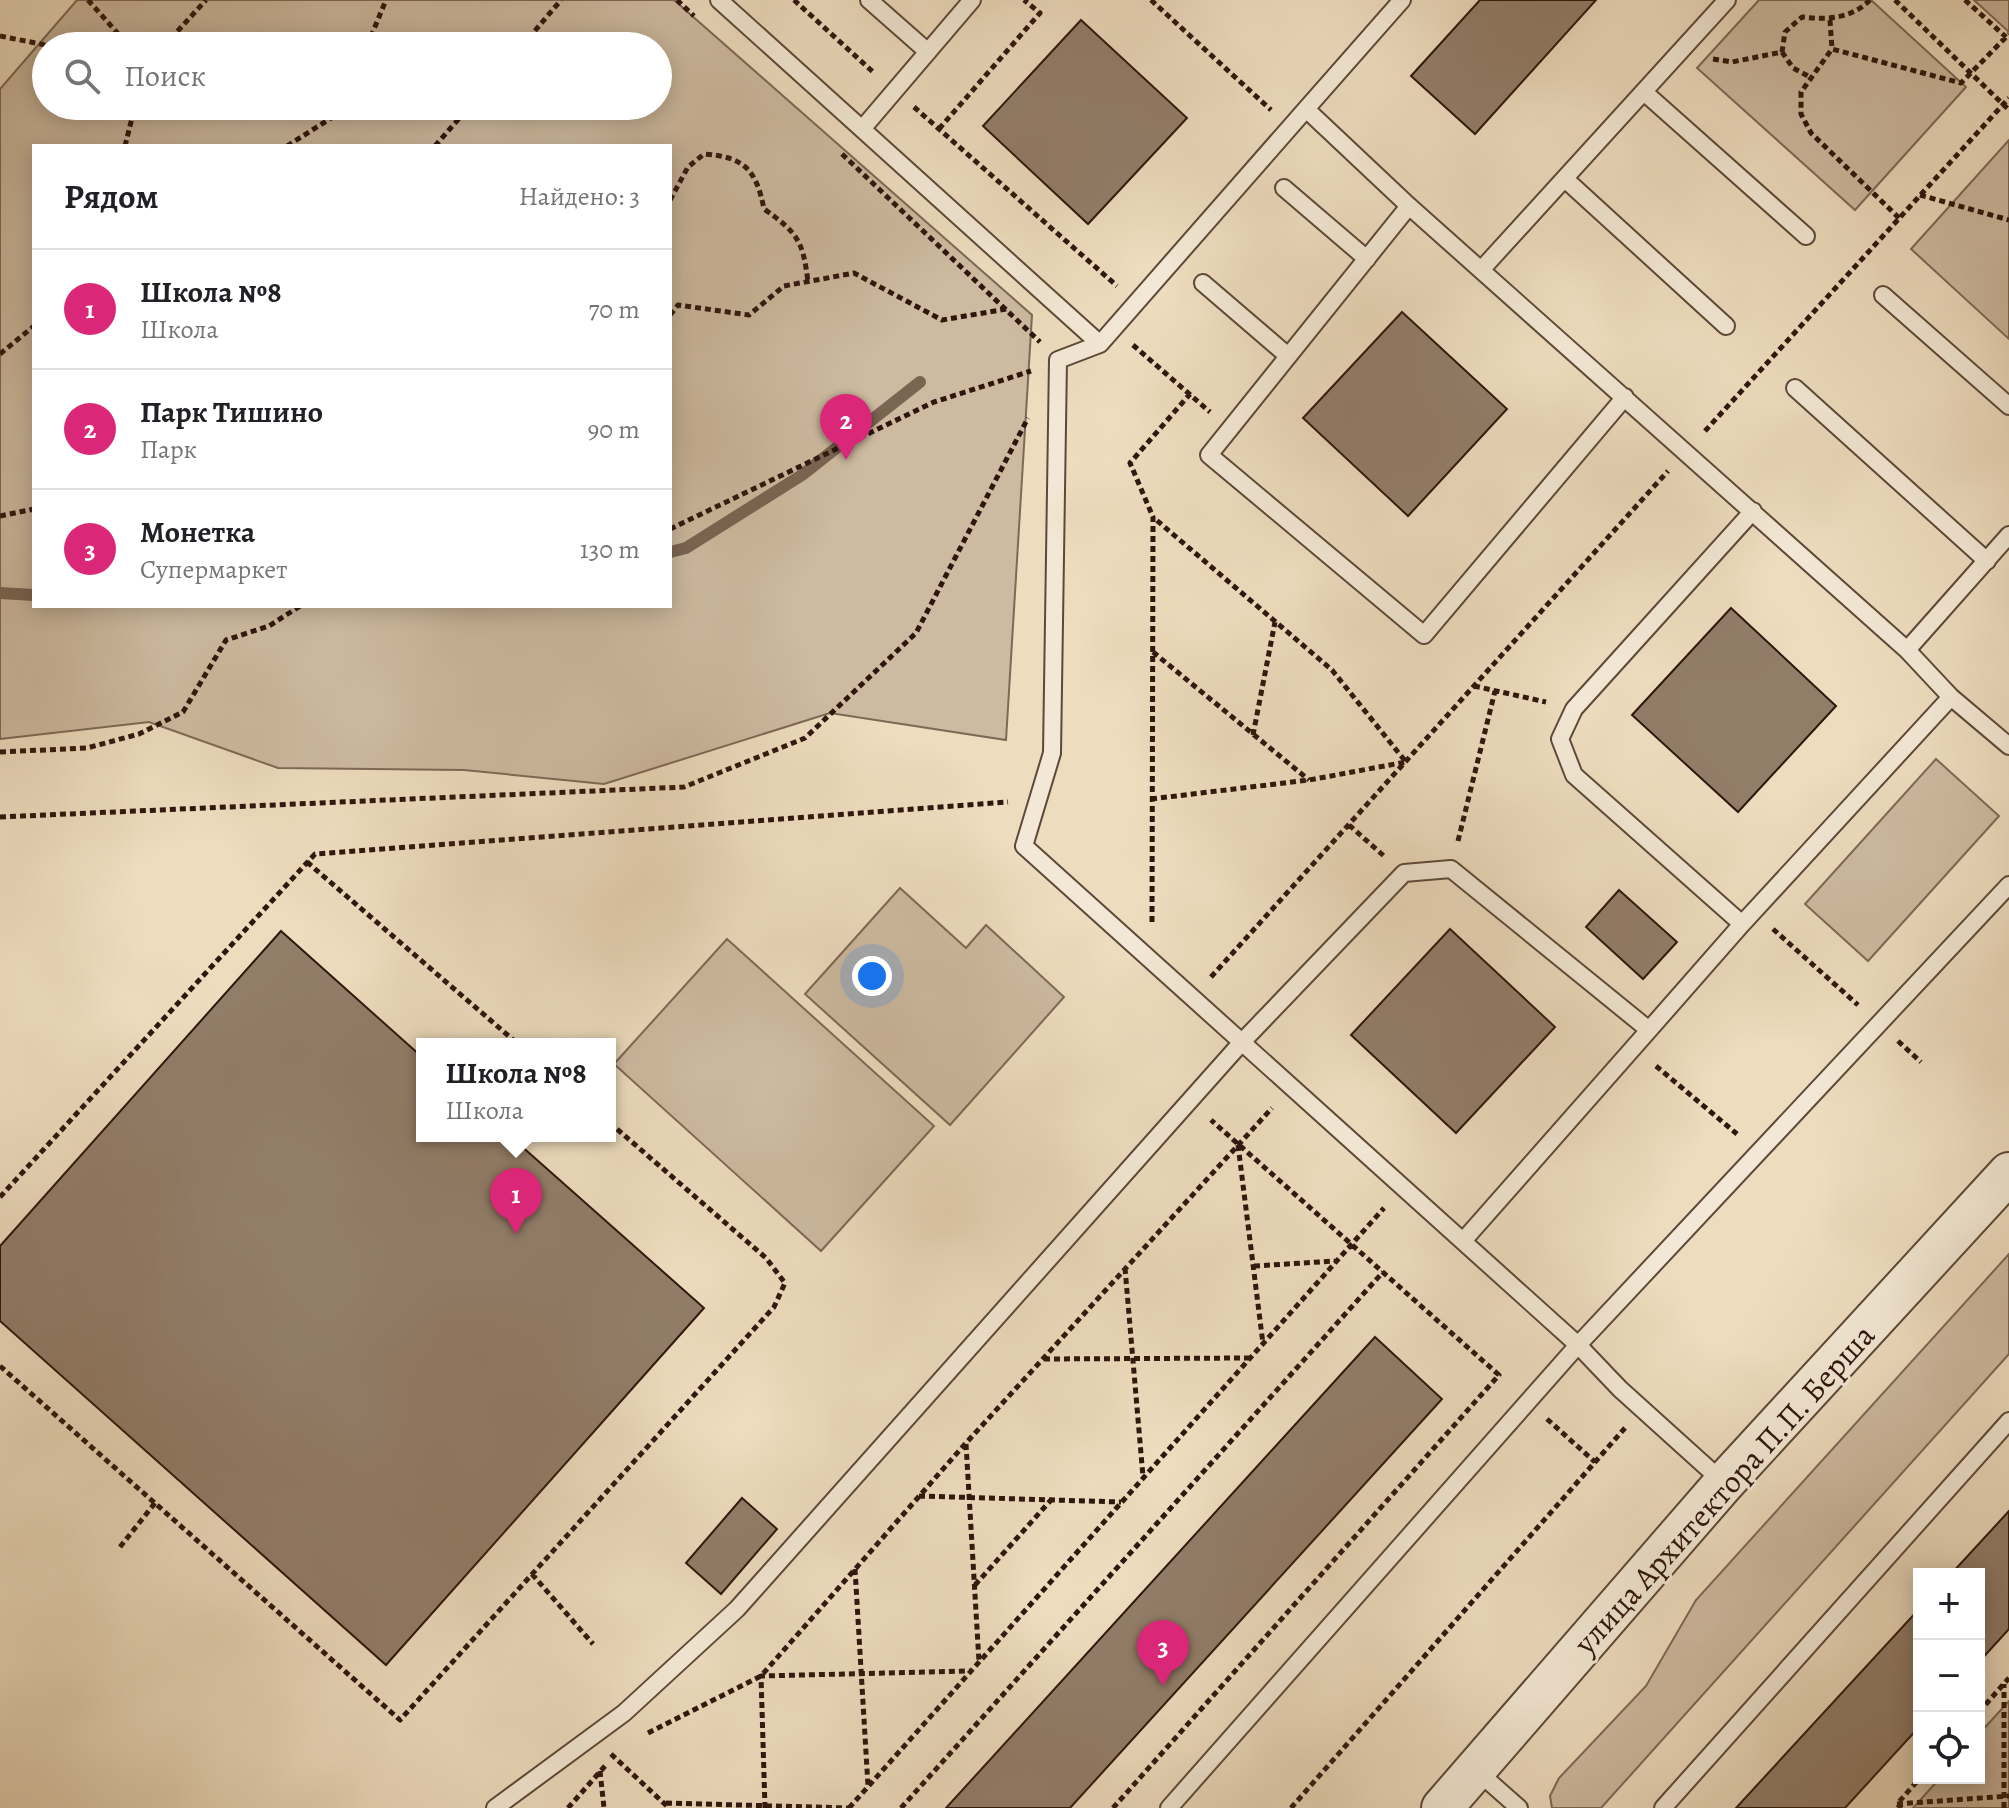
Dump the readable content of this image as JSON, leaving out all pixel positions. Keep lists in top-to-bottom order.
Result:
{
  "streets": {
    "street": ["улица Архитектора П.П. Берша"]
  },
  "page": {
    "search": "Поиск",
    "heading": ["Рядом", "Найдено: 3"],
    "list": [
      {
        "mark": "1",
        "name": "Школа №8",
        "note": "Школа",
        "value": "70 m"
      },
      {
        "mark": "2",
        "name": "Парк Тишино",
        "note": "Парк",
        "value": "90 m"
      },
      {
        "mark": "3",
        "name": "Монетка",
        "note": "Супермаркет",
        "value": "130 m"
      }
    ],
    "pins": ["2", "1", "3"],
    "popup": ["Школа №8", "Школа"],
    "map_buttons": ["+", "−"]
  }
}
